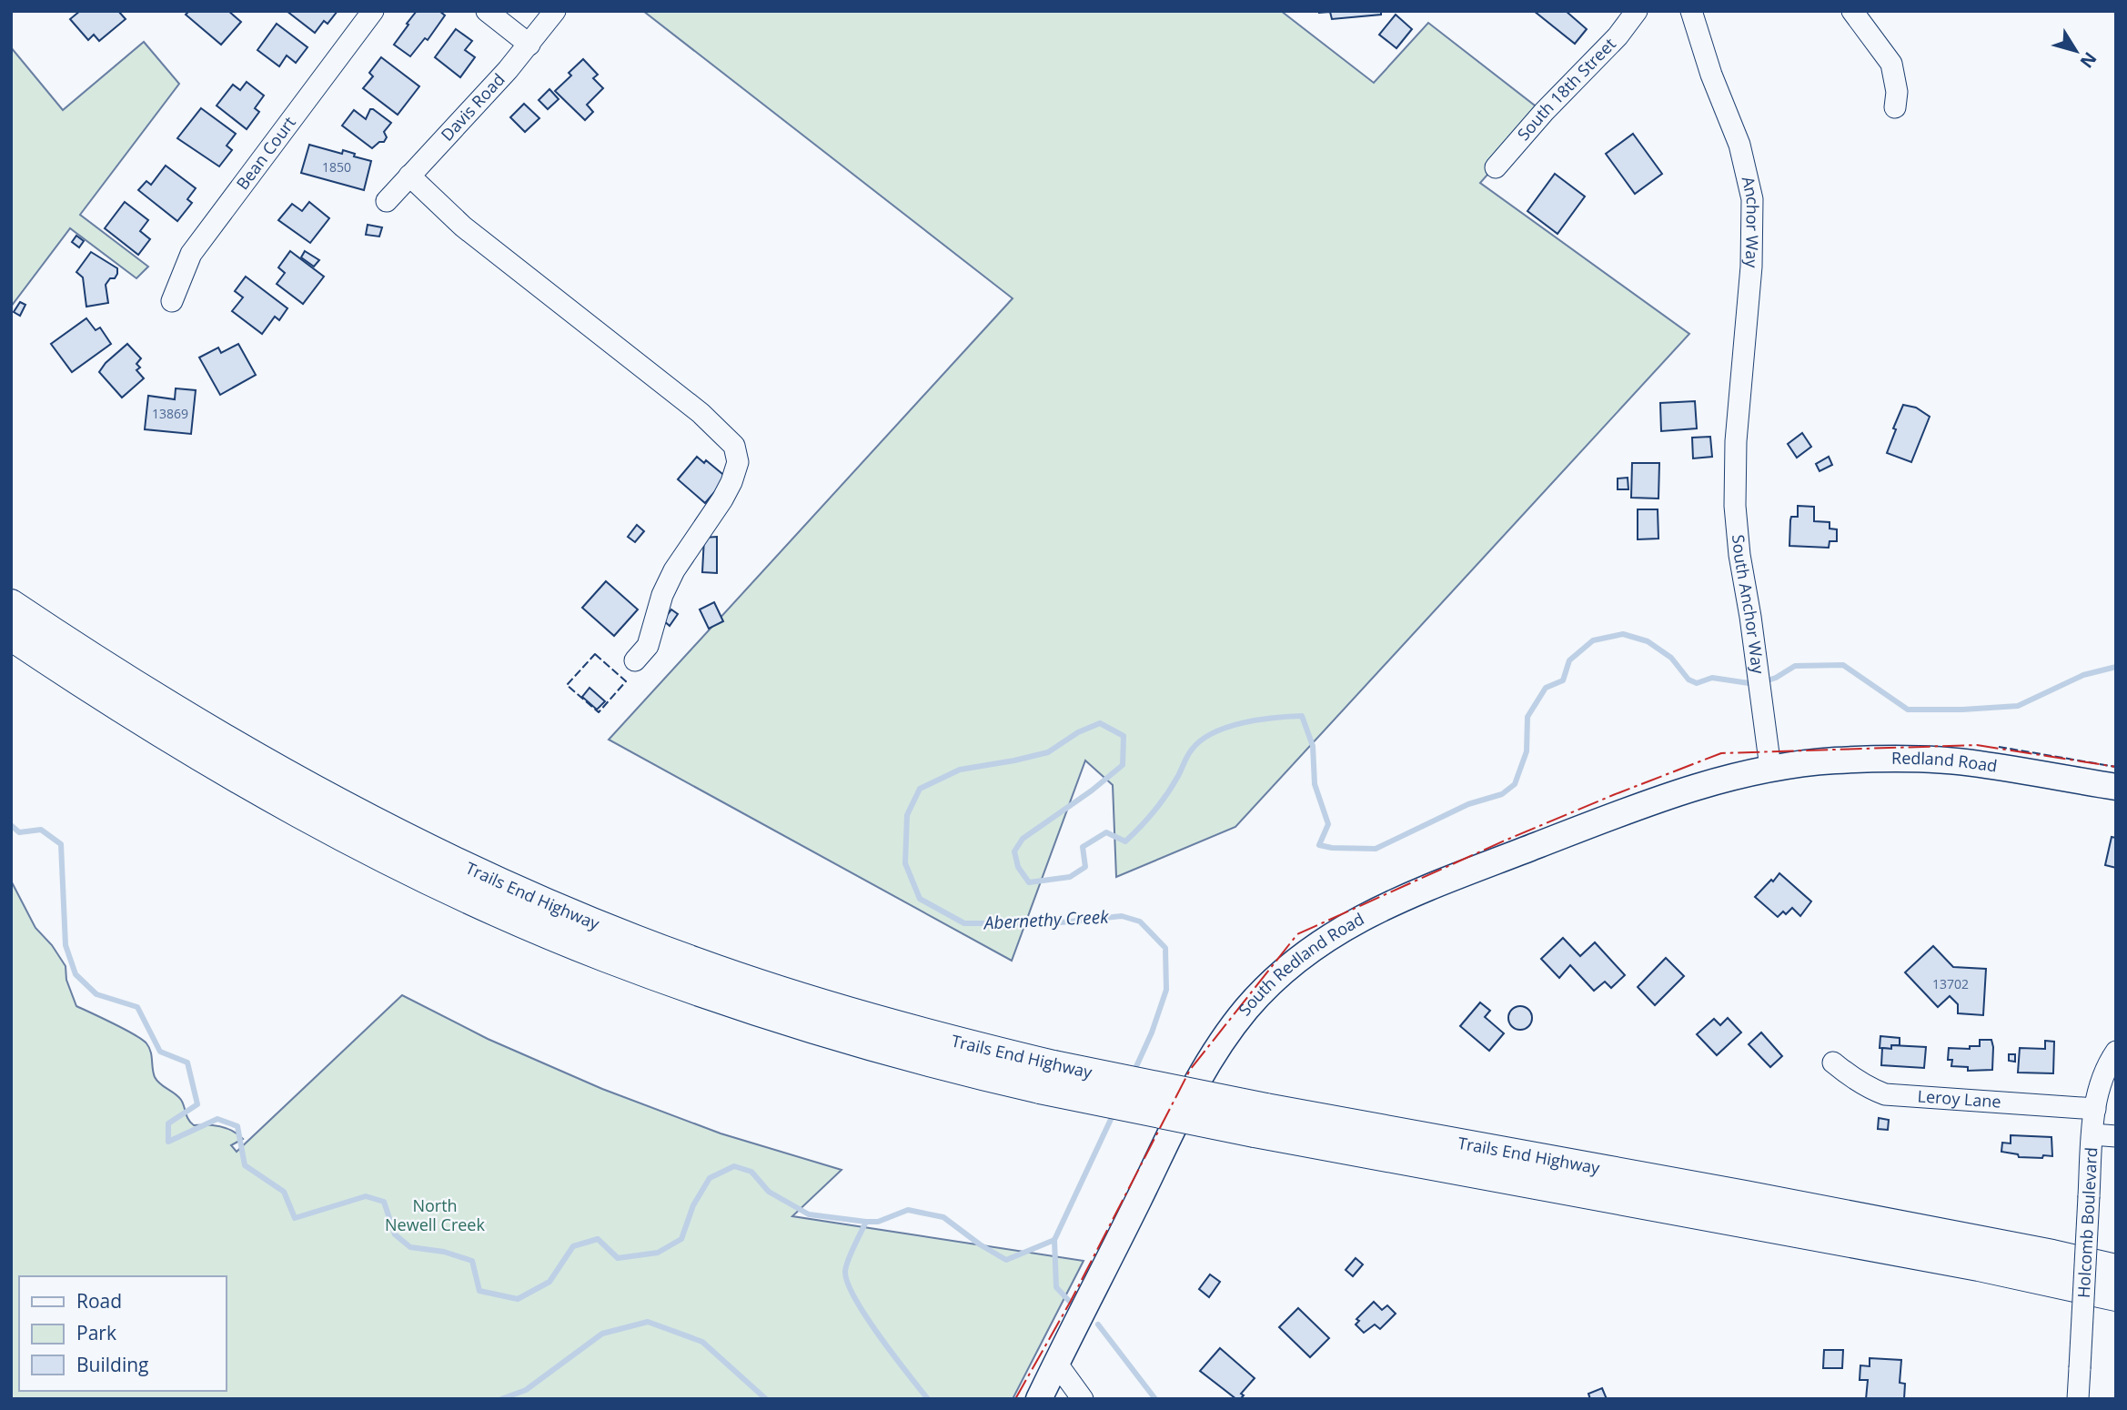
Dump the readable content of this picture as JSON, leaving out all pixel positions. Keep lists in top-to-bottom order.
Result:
{
  "streets": {
    "highway": ["Trails End Highway"],
    "main road": ["Redland Road", "South Redland Road"],
    "street": [
      "South 18th Street",
      "Davis Road",
      "Bean Court",
      "Anchor Way",
      "South Anchor Way",
      "Leroy Lane",
      "Holcomb Boulevard"
    ]
  },
  "crossings": [
    ["Anchor Way", "South Anchor Way"],
    ["South Anchor Way", "Redland Road"],
    ["South Anchor Way", "South Redland Road"],
    ["Redland Road", "South Redland Road"],
    ["Leroy Lane", "Holcomb Boulevard"]
  ],
  "water": ["Abernethy Creek"],
  "parks": ["North Newell Creek"],
  "house_numbers": ["1850", "13869", "13702"],
  "legend": ["Road", "Park", "Building"],
  "north": "bottom right"
}
